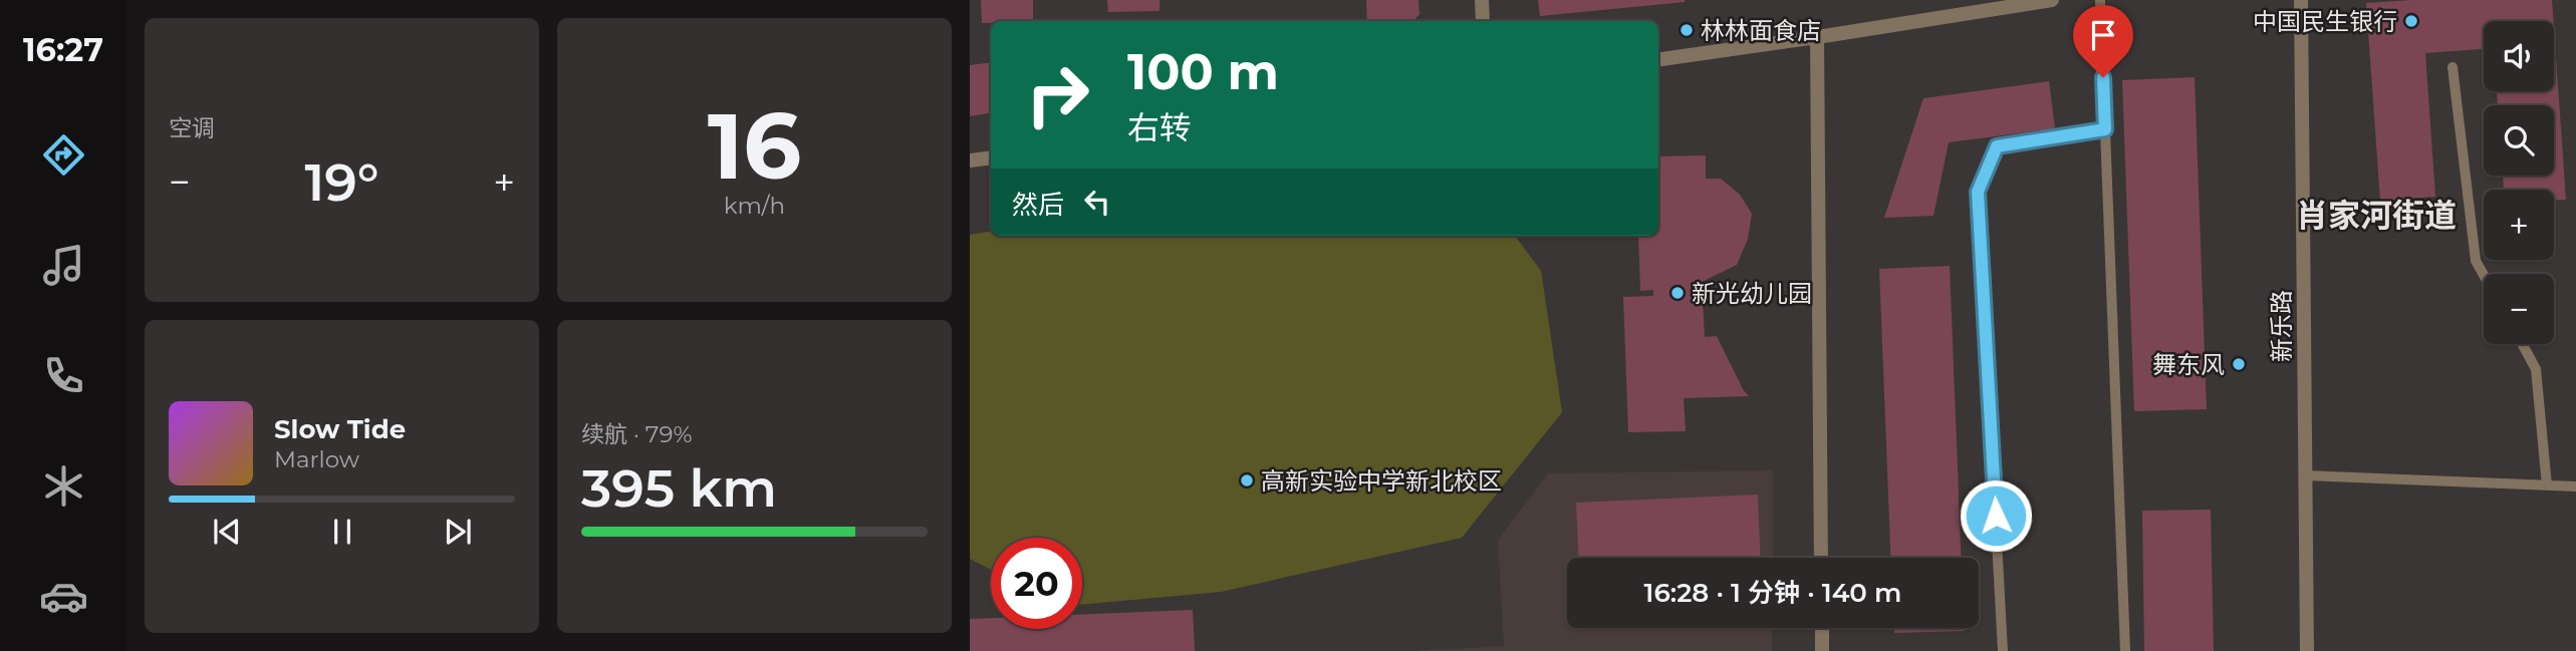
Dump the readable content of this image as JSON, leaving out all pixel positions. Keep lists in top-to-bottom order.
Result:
{
  "streets": {
    "street": ["新乐路"]
  },
  "districts": ["肖家河街道"],
  "places": [
    "中国民生银行",
    "林林面食店",
    "新光幼儿园",
    "舞东风",
    "高新实验中学新北校区"
  ],
  "page": {
    "tabs": "16:27",
    "tile": [
      "空调",
      ["16", "km/h"],
      ["续航 · 79%", "395 km"]
    ],
    "map_buttons": ["+", "−"],
    "turn": ["100 m", "右转"],
    "heat": ["−", "19°", "+"],
    "then": "然后",
    "song": ["Slow Tide", "Marlow"],
    "limit": "20",
    "trip": "16:28 · 1 分钟 · 140 m"
  }
}
